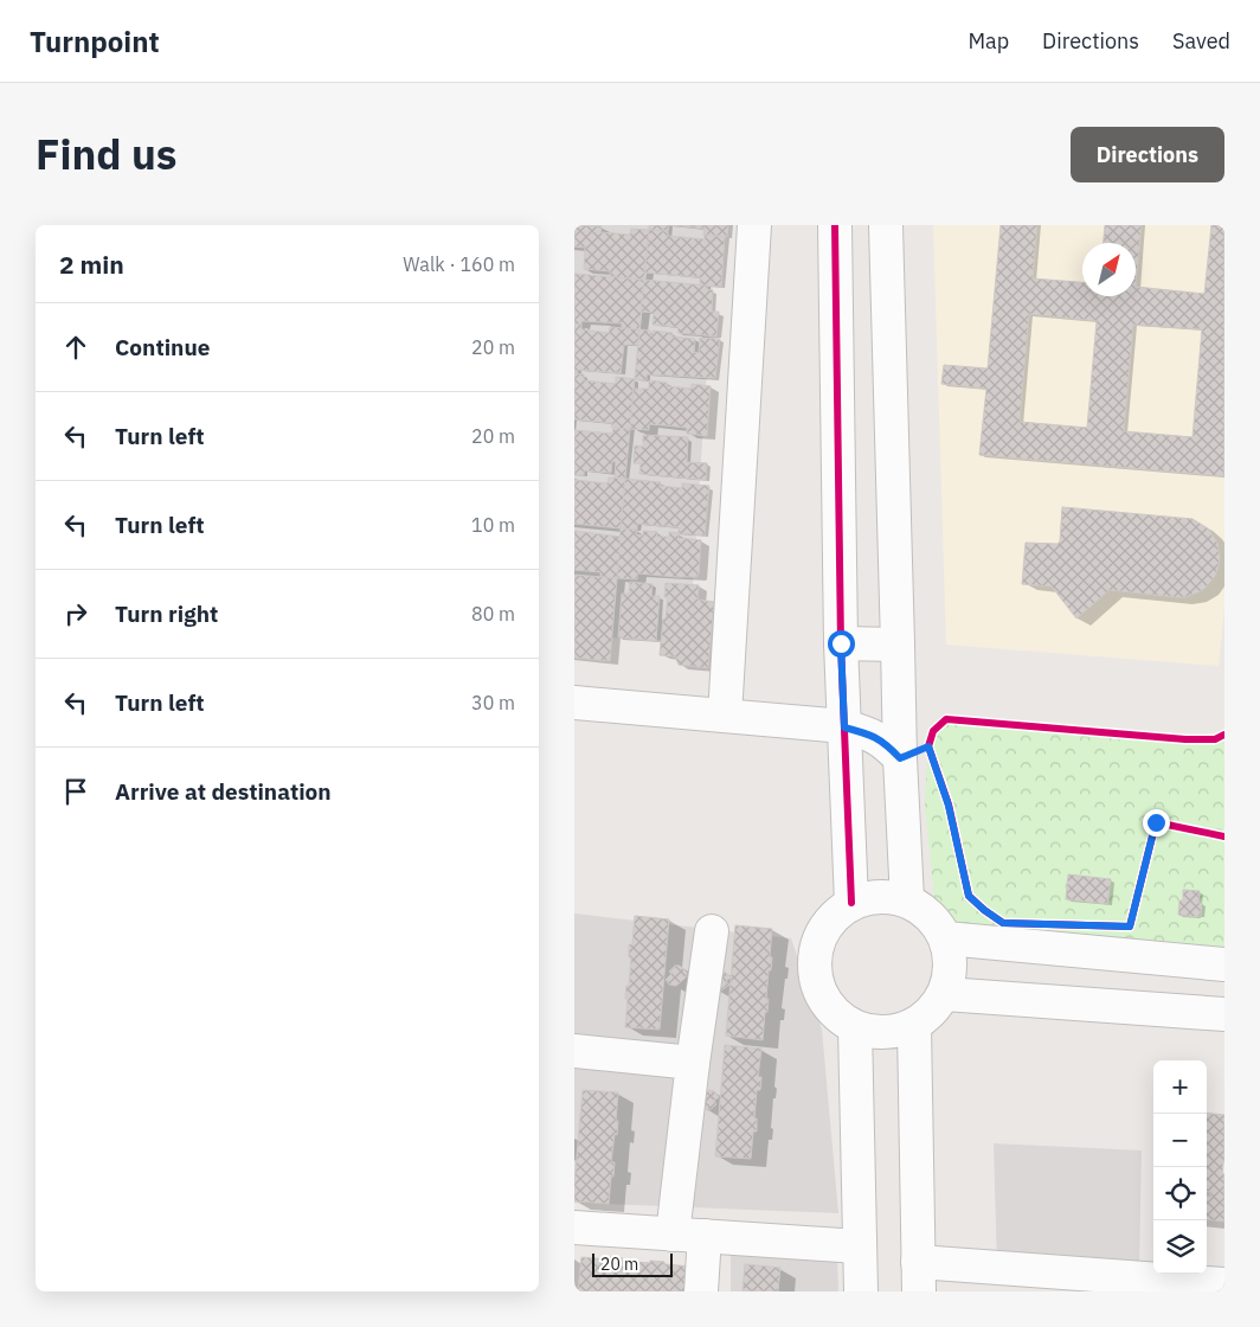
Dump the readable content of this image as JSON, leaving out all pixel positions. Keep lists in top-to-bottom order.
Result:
{
  "scale_bar": "20 m",
  "north": "top right",
  "page": {
    "header": "Turnpoint",
    "nav": ["Map", "Directions", "Saved"],
    "title": "Find us",
    "buttons": "Directions",
    "heading": ["2 min", "Walk · 160 m"],
    "list": [
      ["Continue", "20 m"],
      ["Turn left", "20 m"],
      ["Turn left", "10 m"],
      ["Turn right", "80 m"],
      ["Turn left", "30 m"],
      "Arrive at destination"
    ],
    "map_buttons": ["+", "−"],
    "scale": "20 m"
  }
}
